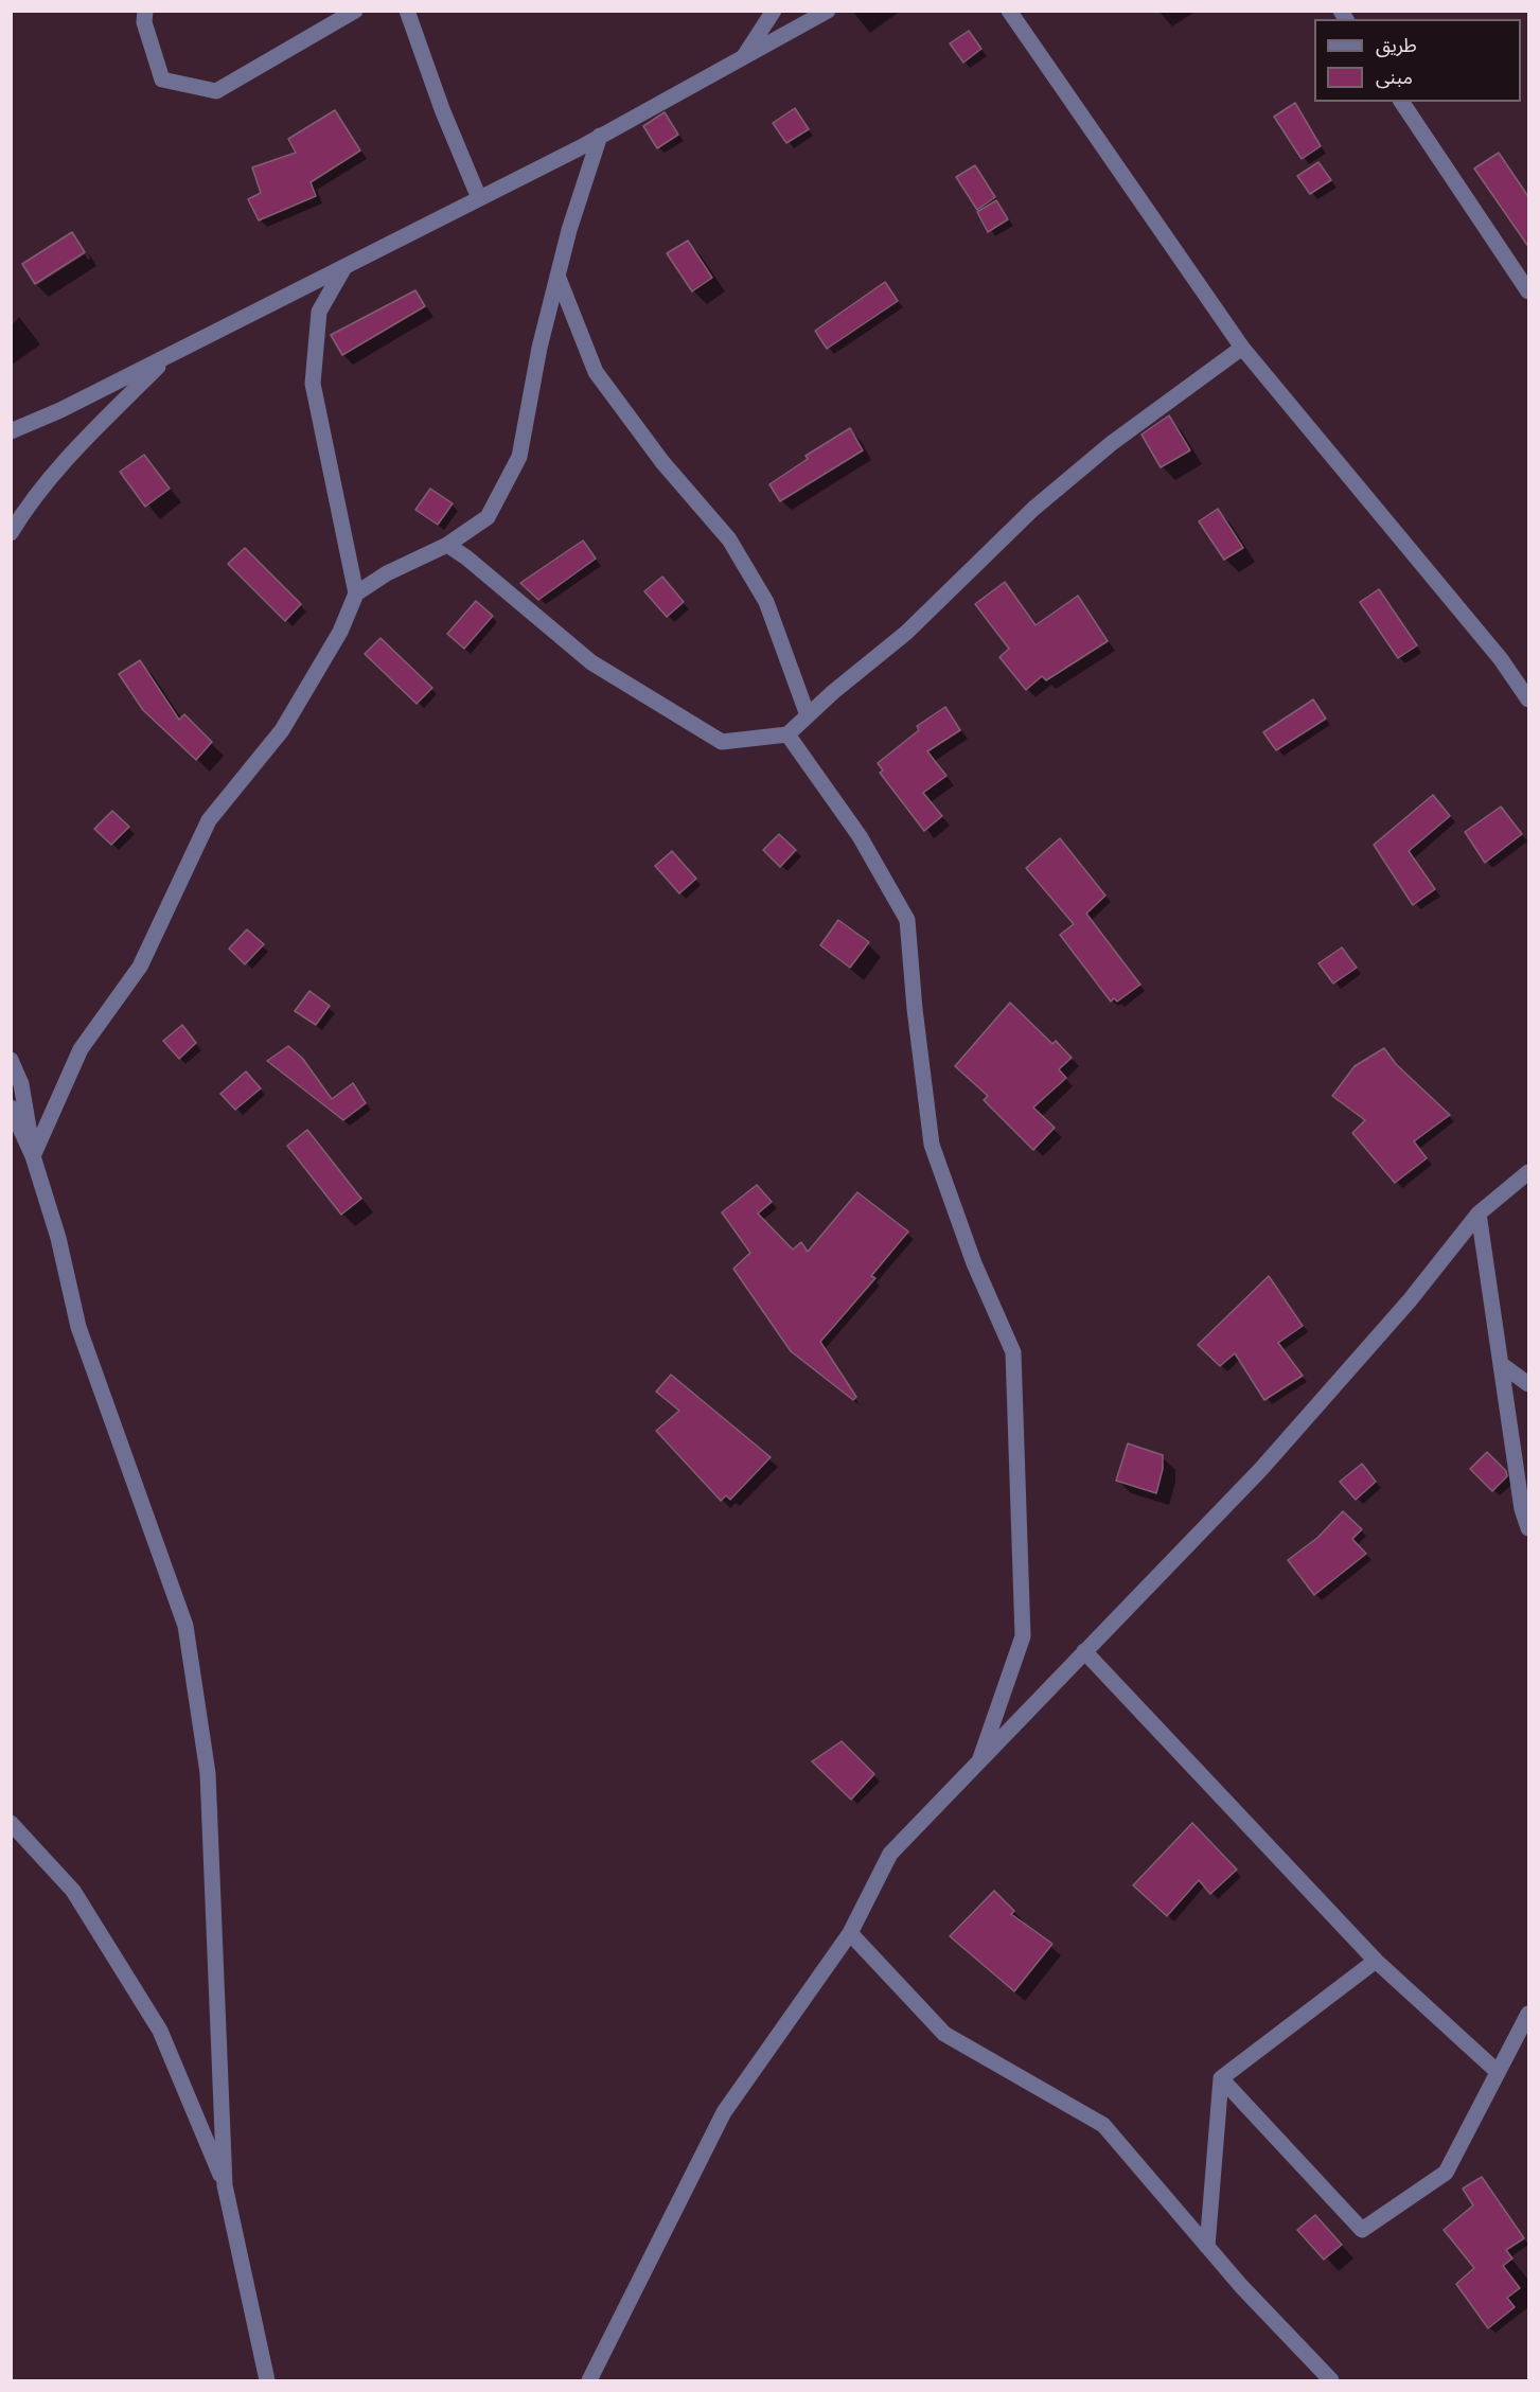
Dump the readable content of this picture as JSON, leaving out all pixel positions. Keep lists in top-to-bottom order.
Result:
{
  "legend": ["طريق", "مبنى"]
}
